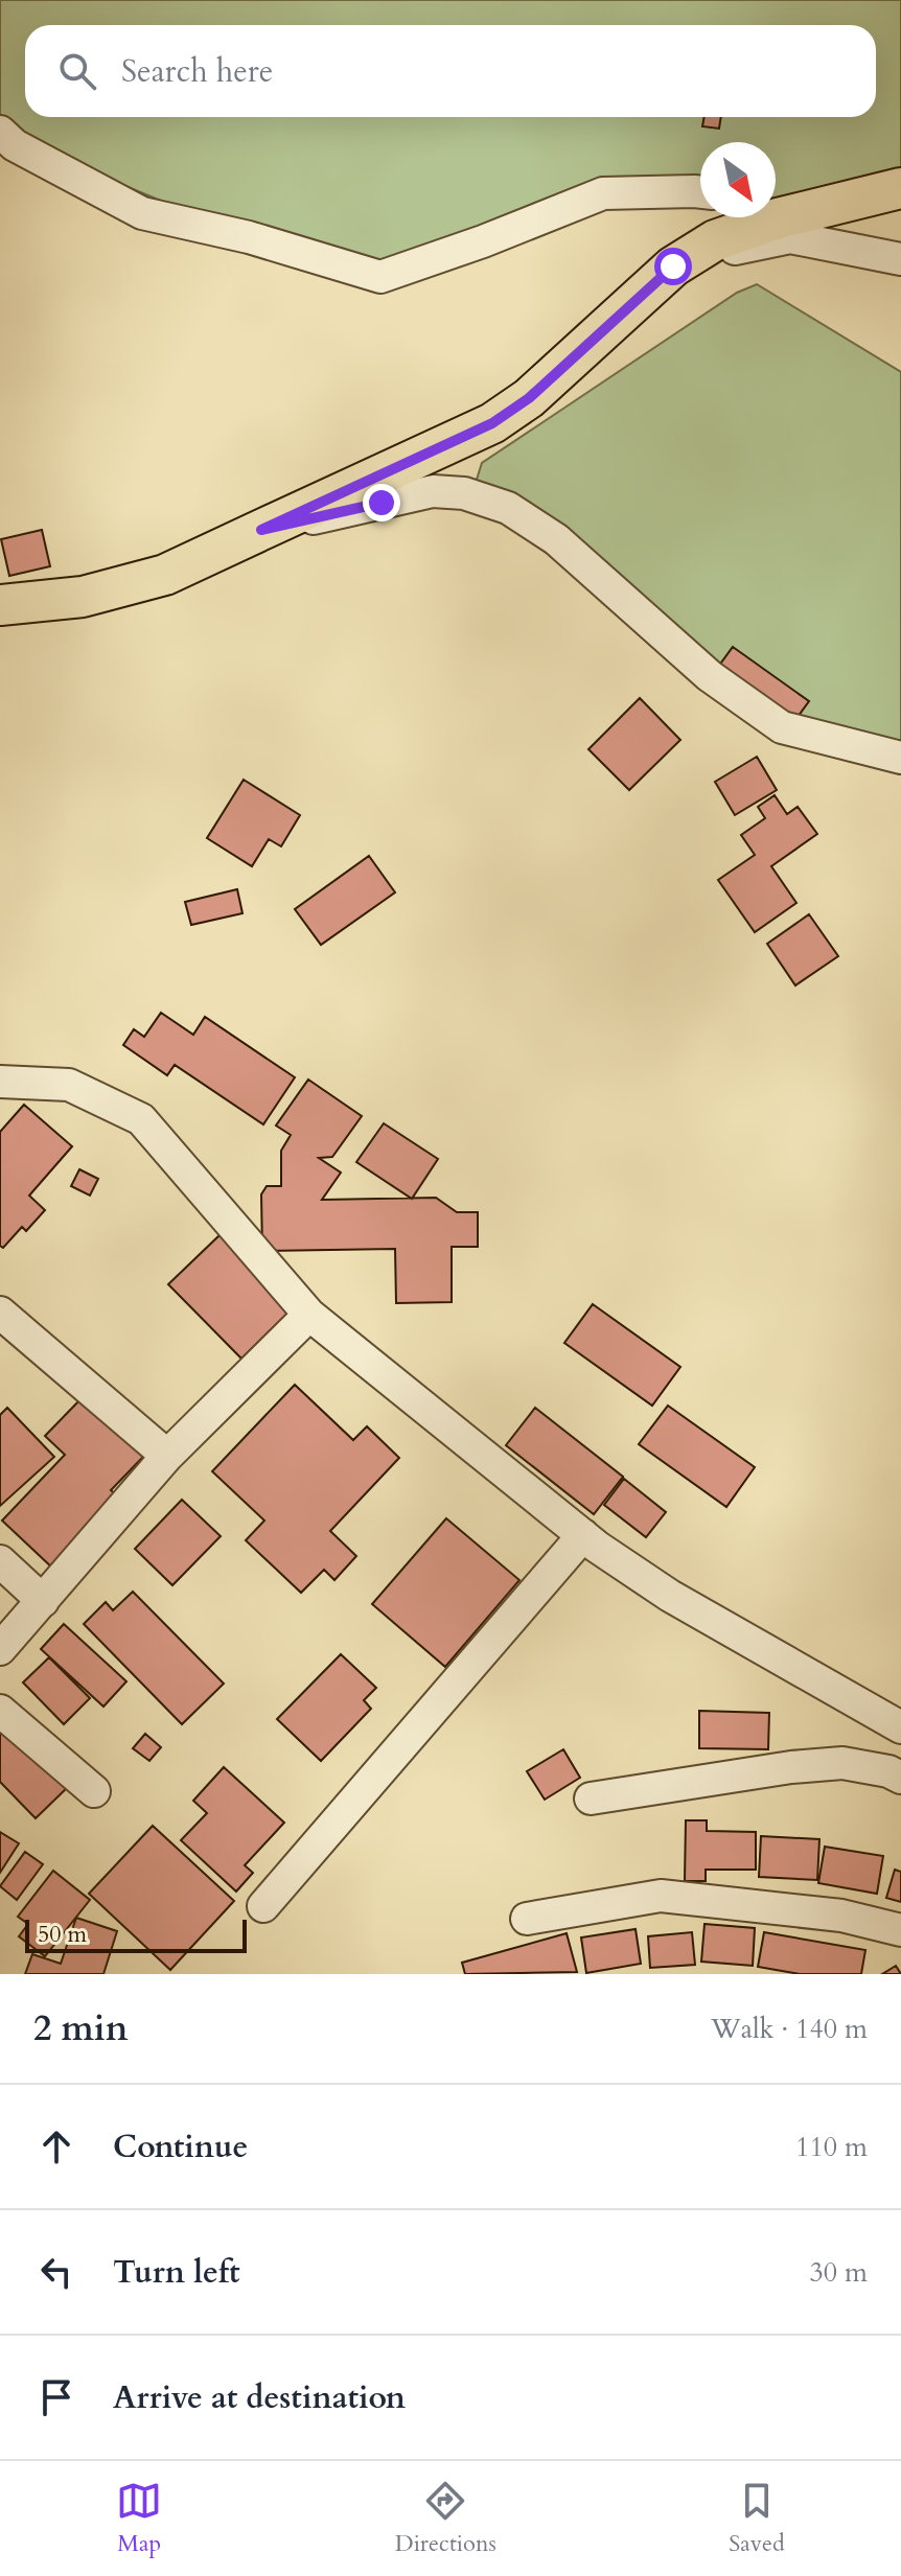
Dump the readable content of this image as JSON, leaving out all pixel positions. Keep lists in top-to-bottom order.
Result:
{
  "scale_bar": "50 m",
  "north": "bottom right",
  "page": {
    "search": "Search here",
    "scale": "50 m",
    "heading": ["2 min", "Walk · 140 m"],
    "list": [
      ["Continue", "110 m"],
      ["Turn left", "30 m"],
      "Arrive at destination"
    ],
    "nav": ["Map", "Directions", "Saved"]
  }
}
